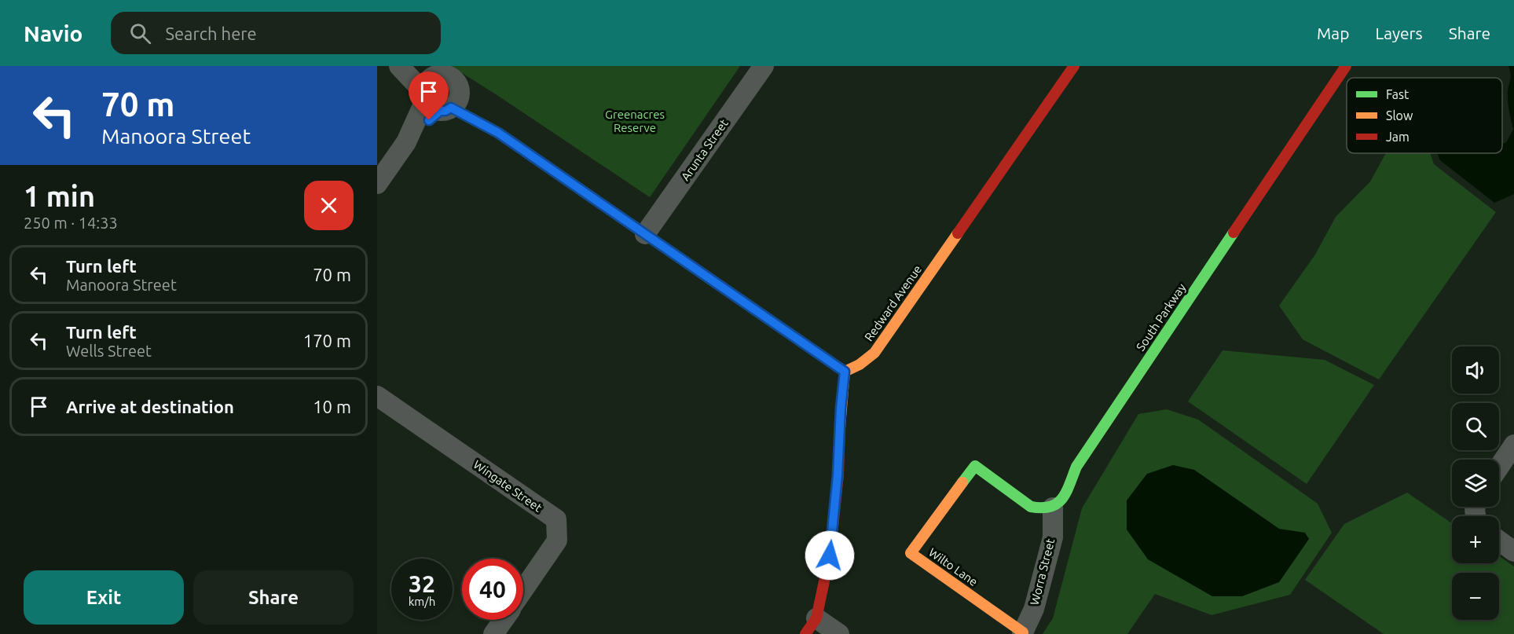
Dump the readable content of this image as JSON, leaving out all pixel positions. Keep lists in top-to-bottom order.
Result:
{
  "streets": {
    "street": [
      "Arunta Street",
      "Redward Avenue",
      "South Parkway",
      "Wingate Street",
      "Wilto Lane",
      "Worra Street"
    ]
  },
  "crossings": [
    ["South Parkway", "Wilto Lane"],
    ["South Parkway", "Worra Street"],
    ["Wilto Lane", "Worra Street"]
  ],
  "parks": ["Greenacres Reserve"],
  "legend": ["Fast", "Slow", "Jam"],
  "page": {
    "header": "Navio",
    "search": "Search here",
    "nav": ["Map", "Layers", "Share"],
    "turn": ["70 m", "Manoora Street"],
    "heading": ["1 min", "250 m · 14:33"],
    "list": [
      {
        "name": "Turn left",
        "note": "Manoora Street",
        "value": "70 m"
      },
      {
        "name": "Turn left",
        "note": "Wells Street",
        "value": "170 m"
      },
      {
        "name": "Arrive at destination",
        "value": "10 m"
      }
    ],
    "map_buttons": ["+", "−"],
    "speed": "32 km/h",
    "limit": "40",
    "buttons": ["Exit", "Share"]
  }
}
